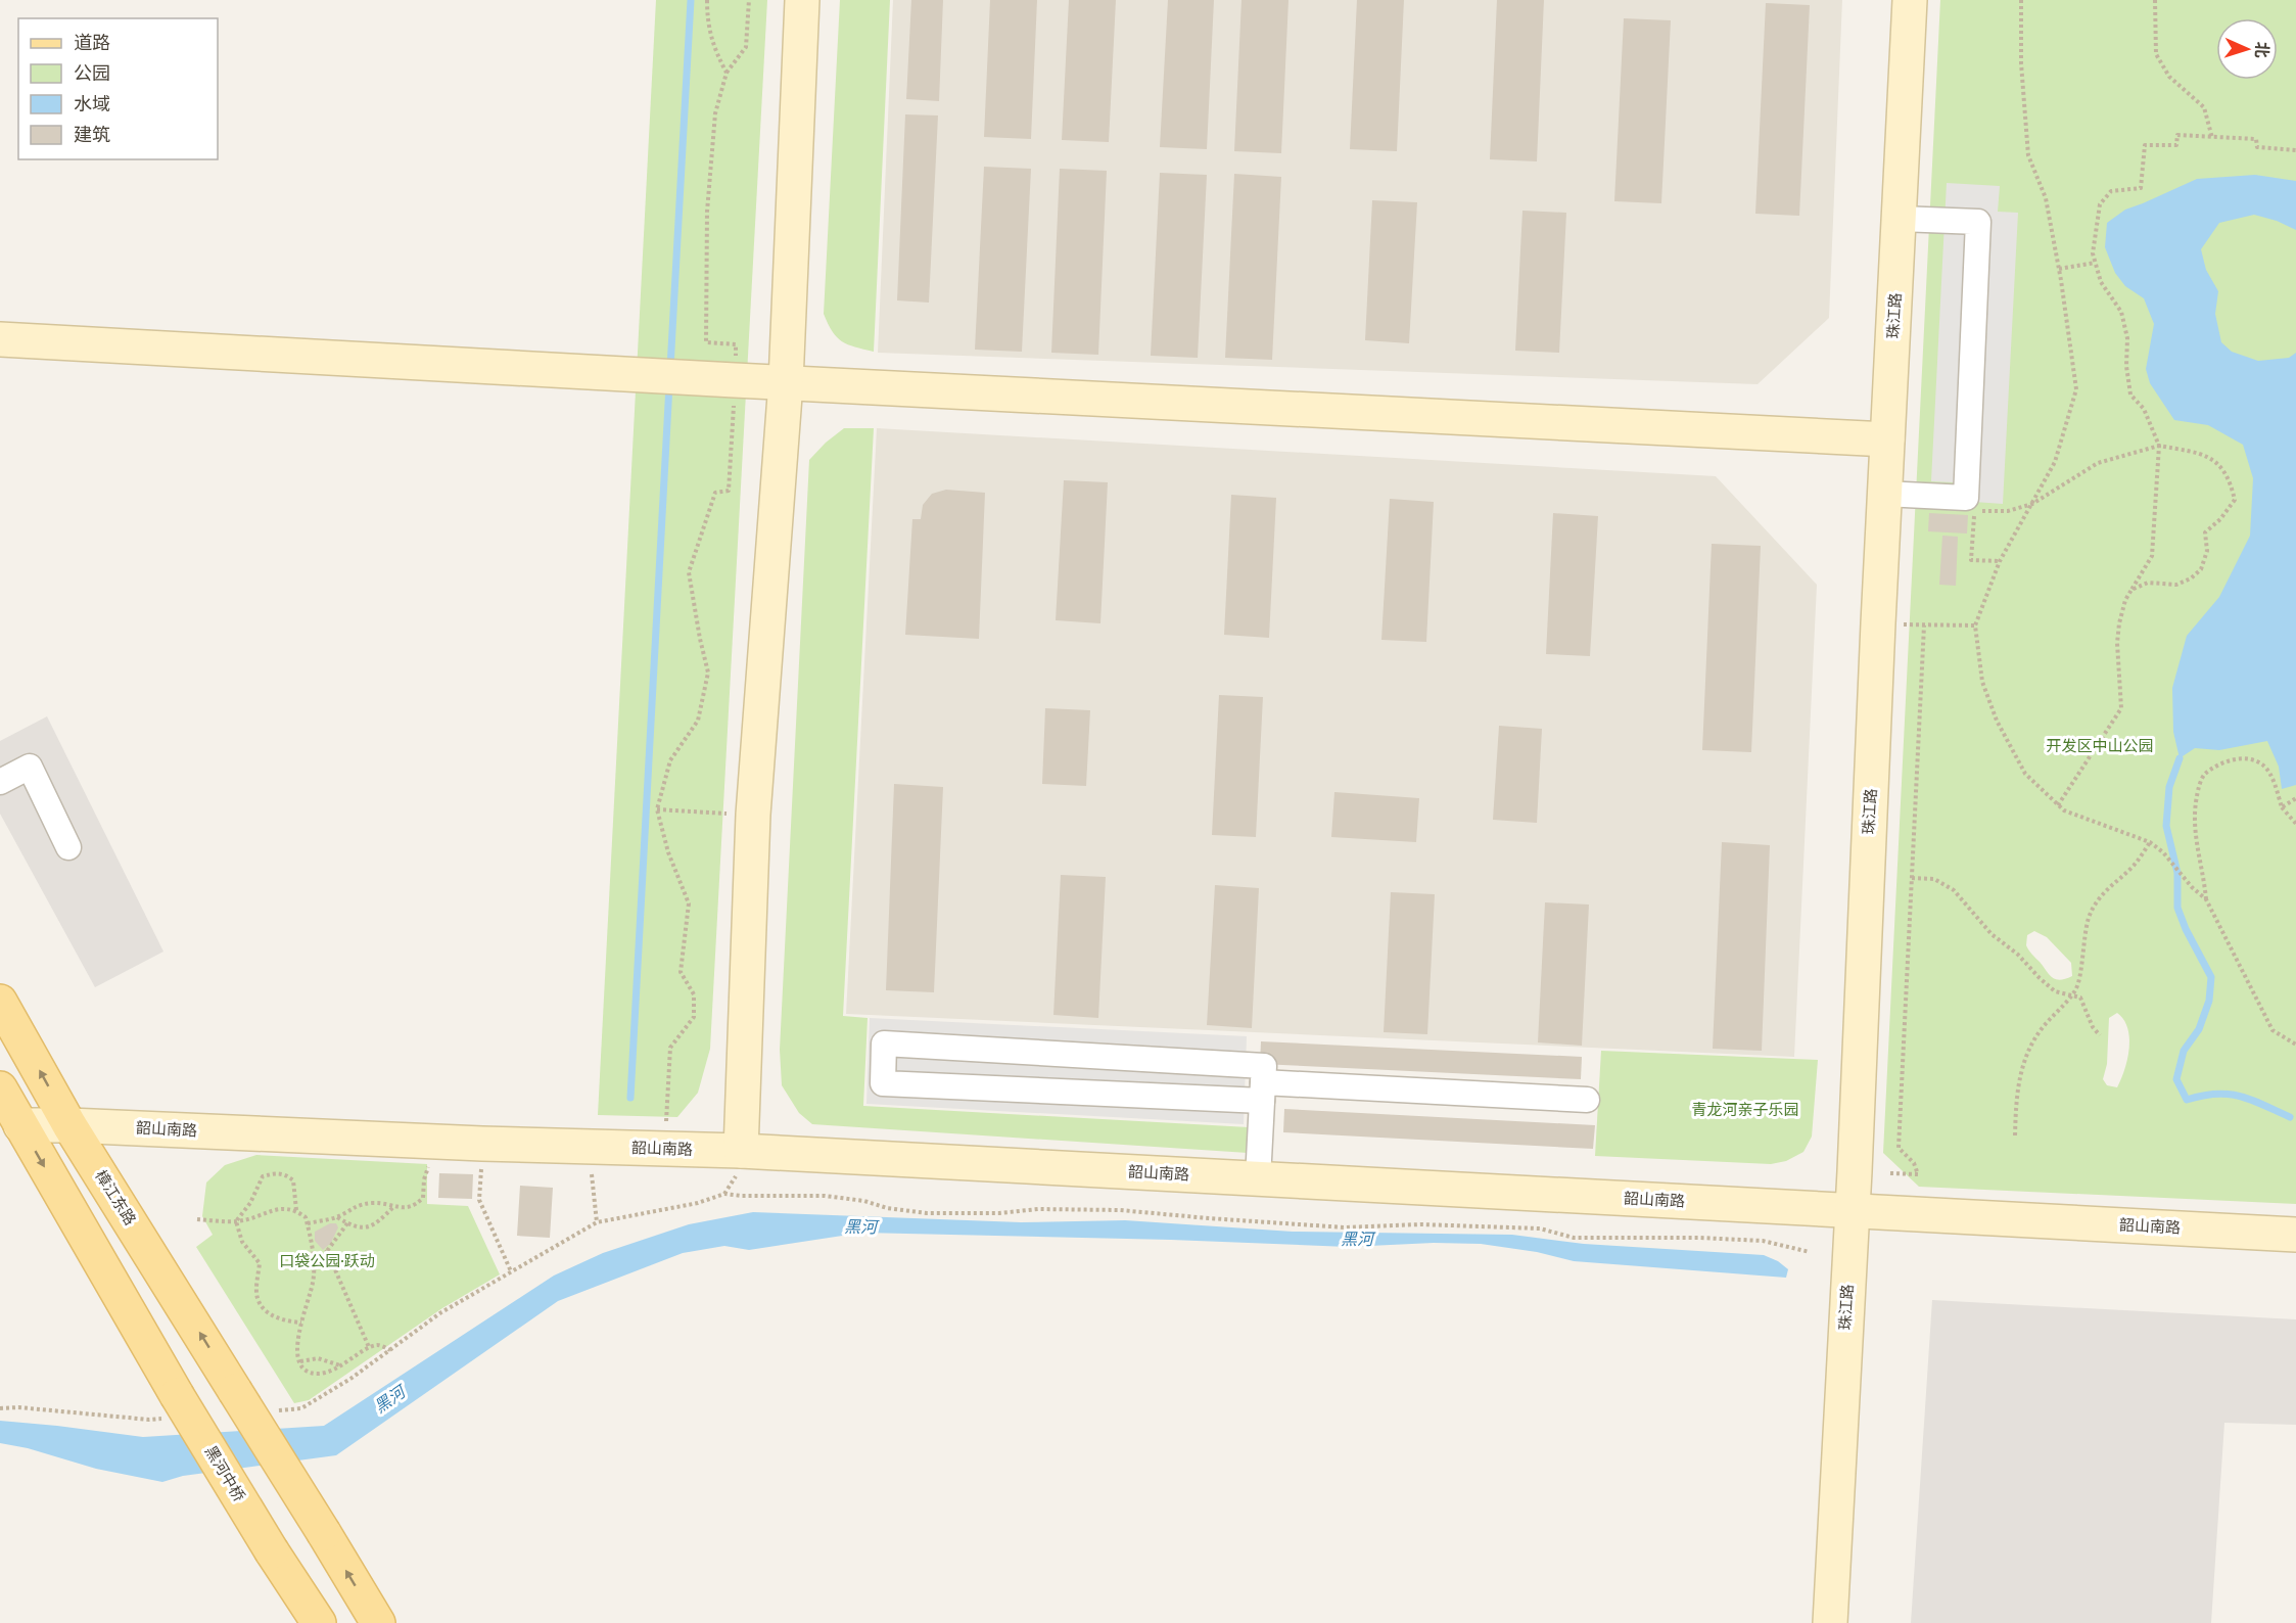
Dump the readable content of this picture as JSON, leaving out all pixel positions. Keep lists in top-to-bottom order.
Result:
{
  "streets": {
    "main road": ["樟江东路", "黑河中桥"],
    "street": ["珠江路", "韶山南路"]
  },
  "crossings": [
    ["珠江路", "韶山南路"],
    ["韶山南路", "樟江东路"]
  ],
  "water": ["黑河"],
  "parks": ["开发区中山公园", "青龙河亲子乐园", "口袋公园·跃动"],
  "legend": [
    "道路",
    "公园",
    "水域",
    "建筑"
  ],
  "north": "right"
}
